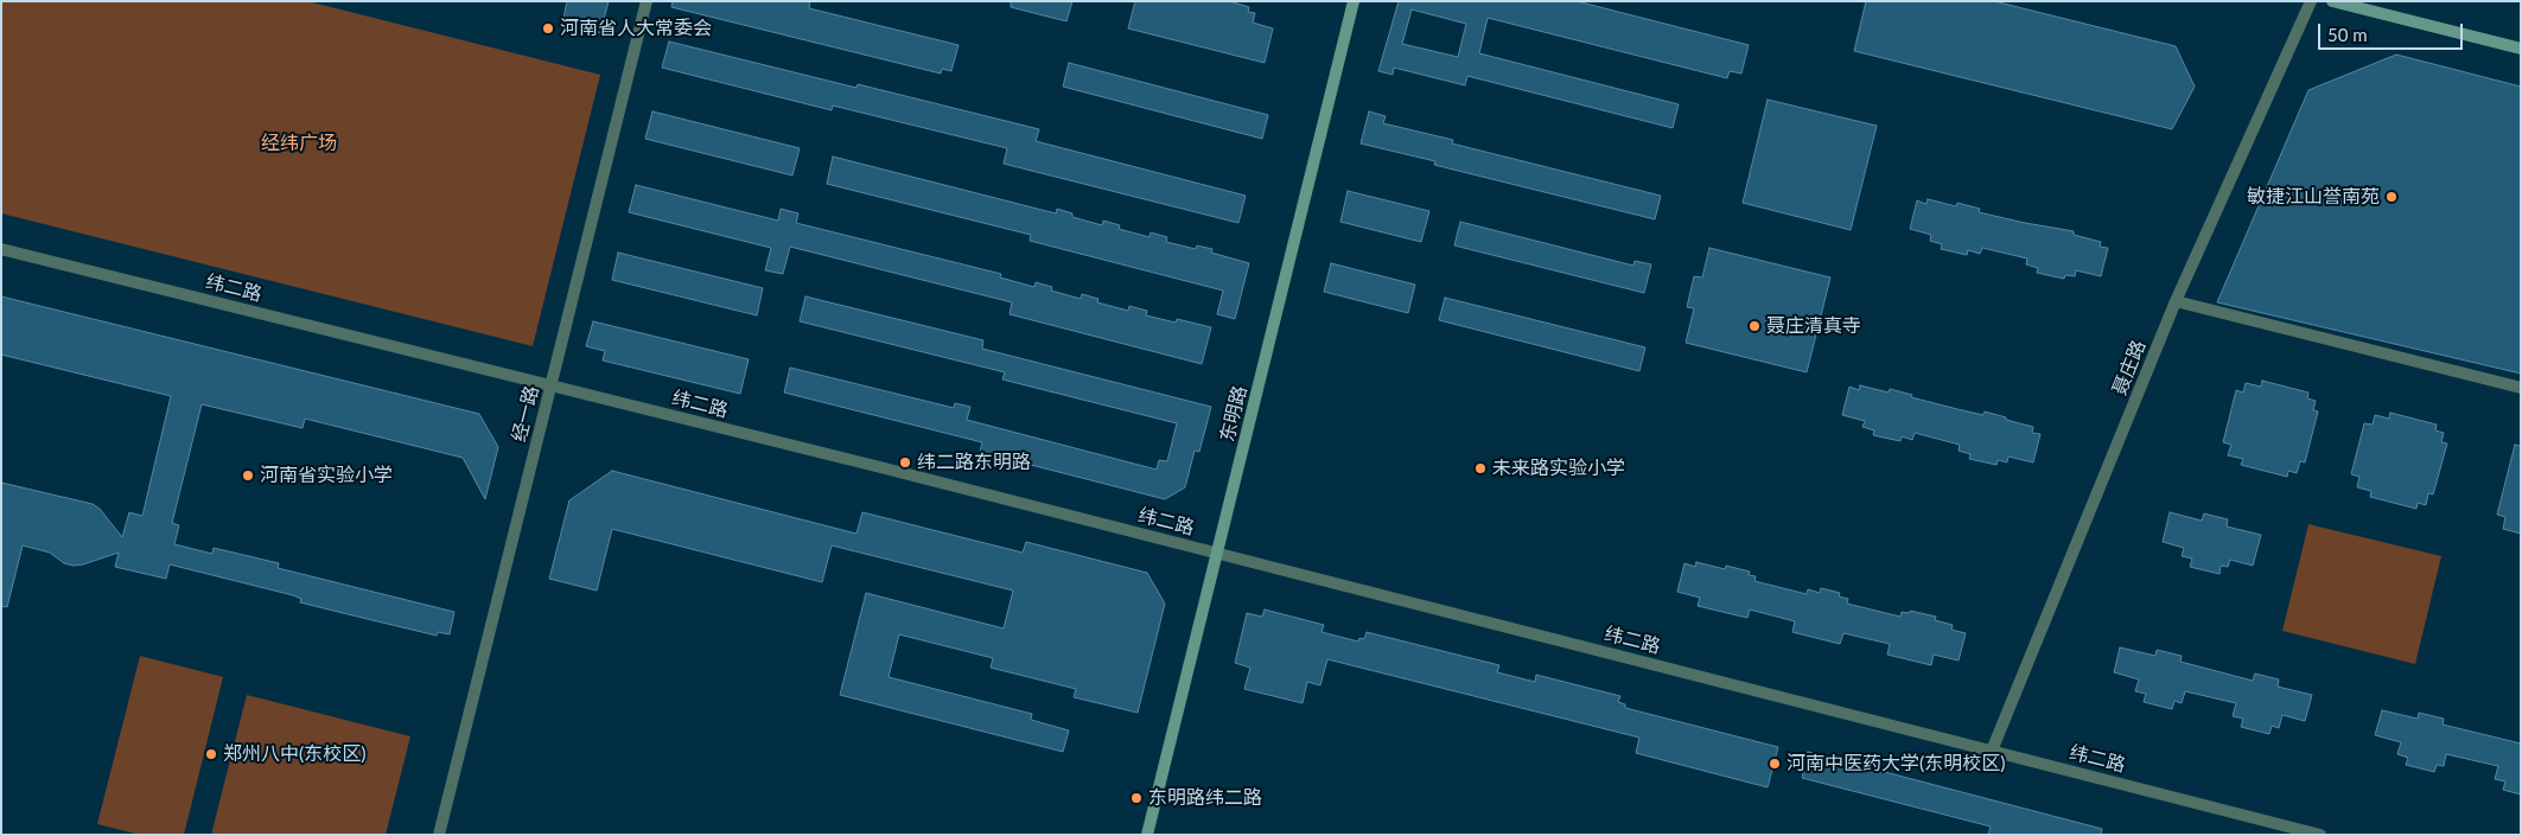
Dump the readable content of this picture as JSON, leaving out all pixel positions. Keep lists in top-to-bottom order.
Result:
{
  "streets": {
    "street": [
      "纬二路",
      "聂庄路",
      "经一路",
      "东明路"
    ]
  },
  "crossings": [
    ["纬二路", "聂庄路"],
    ["纬二路", "经一路"],
    ["纬二路", "东明路"]
  ],
  "parks": ["经纬广场"],
  "places": [
    "河南省人大常委会",
    "敏捷江山誉南苑",
    "聂庄清真寺",
    "纬二路东明路",
    "未来路实验小学",
    "河南省实验小学",
    "郑州八中(东校区)",
    "河南中医药大学(东明校区)",
    "东明路纬二路"
  ],
  "scale_bar": "50 m"
}
